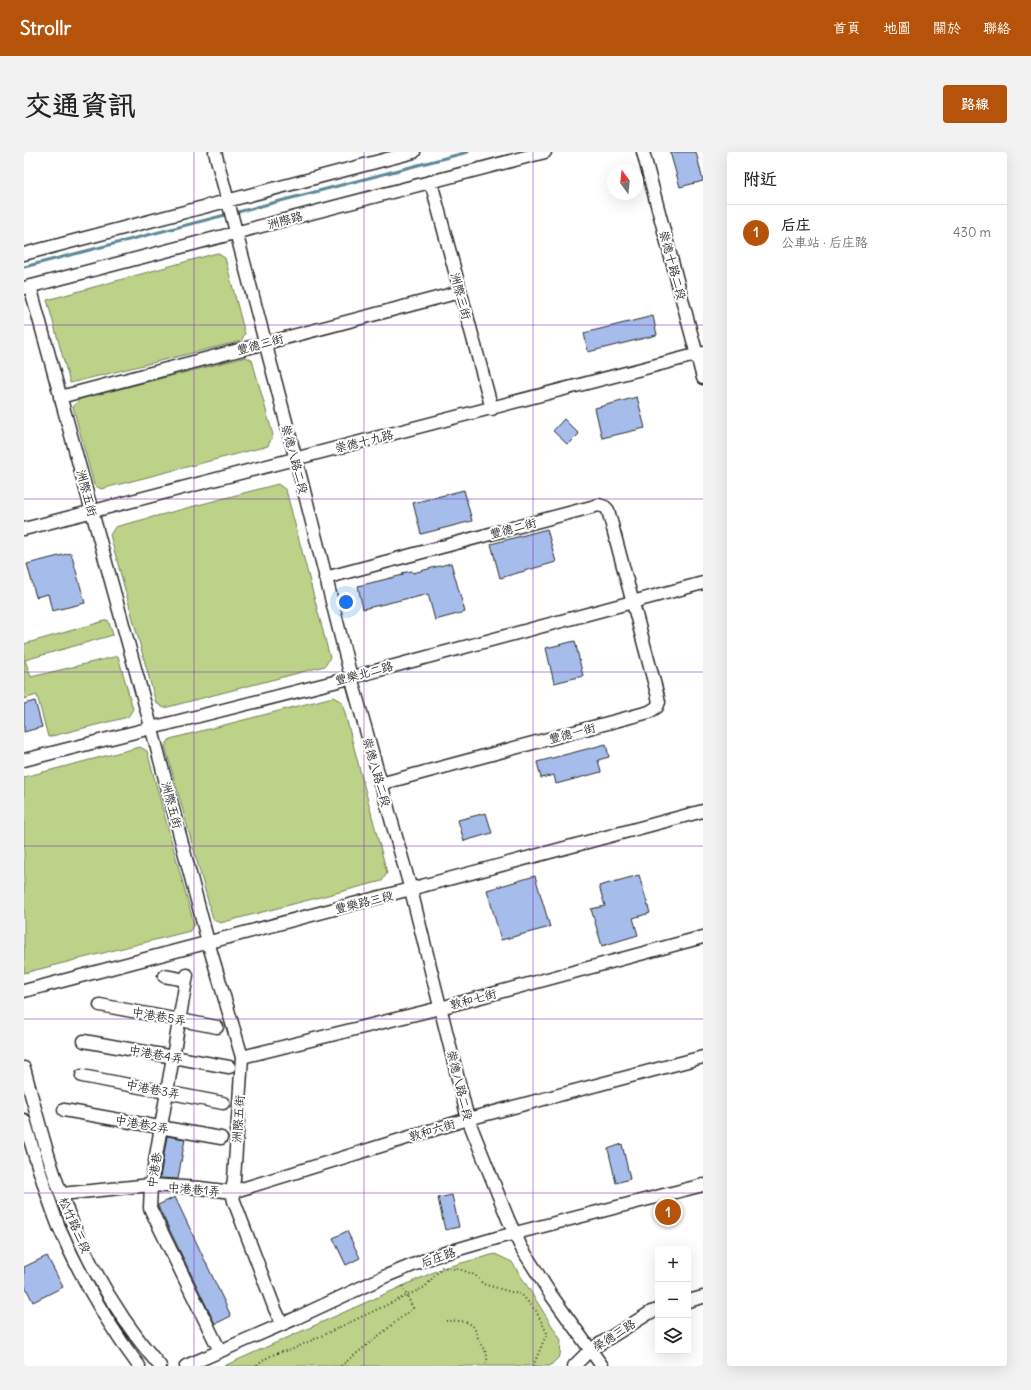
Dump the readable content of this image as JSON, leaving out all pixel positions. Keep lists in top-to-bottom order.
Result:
{
  "streets": {
    "street": [
      "洲際路",
      "崇德十路二段",
      "洲際三街",
      "豐德三街",
      "崇德十九路",
      "崇德八路二段",
      "洲際五街",
      "豐德二街",
      "豐樂北二路",
      "豐德一街",
      "豐樂路三段",
      "敦和七街",
      "中港巷5弄",
      "中港巷4弄",
      "中港巷3弄",
      "中港巷2弄",
      "敦和六街",
      "中港巷",
      "中港巷1弄",
      "松竹路三段",
      "后庄路",
      "榮德三路"
    ]
  },
  "crossings": [
    ["洲際路", "洲際三街"],
    ["洲際路", "崇德八路二段"],
    ["洲際路", "洲際五街"],
    ["崇德十路二段", "崇德十九路"],
    ["洲際三街", "豐德三街"],
    ["洲際三街", "崇德十九路"],
    ["豐德三街", "崇德八路二段"],
    ["豐德三街", "洲際五街"],
    ["崇德十九路", "崇德八路二段"],
    ["崇德十九路", "洲際五街"],
    ["崇德八路二段", "豐德二街"],
    ["崇德八路二段", "豐樂北二路"],
    ["崇德八路二段", "豐德一街"],
    ["崇德八路二段", "豐樂路三段"],
    ["崇德八路二段", "敦和七街"],
    ["崇德八路二段", "敦和六街"],
    ["崇德八路二段", "后庄路"],
    ["崇德八路二段", "榮德三路"],
    ["洲際五街", "豐樂北二路"],
    ["洲際五街", "豐樂路三段"],
    ["洲際五街", "敦和七街"],
    ["洲際五街", "敦和六街"],
    ["洲際五街", "中港巷1弄"],
    ["洲際五街", "后庄路"],
    ["豐德二街", "豐樂北二路"],
    ["豐德二街", "豐德一街"],
    ["豐樂北二路", "豐德一街"],
    ["中港巷5弄", "中港巷"],
    ["中港巷4弄", "中港巷"],
    ["中港巷3弄", "中港巷"],
    ["中港巷2弄", "中港巷"],
    ["敦和六街", "中港巷1弄"],
    ["中港巷", "中港巷1弄"],
    ["中港巷", "后庄路"],
    ["中港巷1弄", "松竹路三段"]
  ],
  "north": "top",
  "page": {
    "header": "Strollr",
    "nav": [
      "首頁",
      "地圖",
      "關於",
      "聯絡"
    ],
    "buttons": "路線",
    "title": "交通資訊",
    "heading": "附近",
    "list": [
      {
        "mark": "1",
        "name": "后庄",
        "note": "公車站 · 后庄路",
        "value": "430 m"
      }
    ],
    "pins": "1",
    "map_buttons": ["+", "−"]
  }
}
